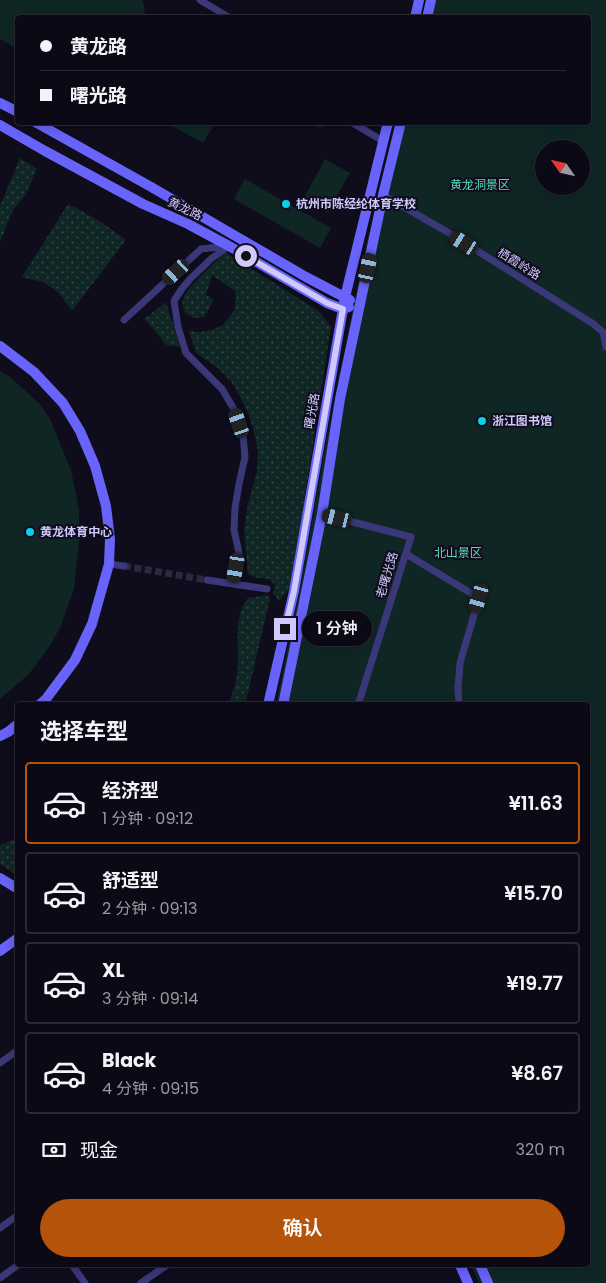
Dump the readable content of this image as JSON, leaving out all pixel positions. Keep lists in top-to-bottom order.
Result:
{
  "streets": {
    "main road": ["黄龙路", "曙光路"],
    "street": ["栖霞岭路", "老曙光路"]
  },
  "crossings": [
    ["黄龙路", "曙光路"],
    ["栖霞岭路", "曙光路"],
    ["曙光路", "老曙光路"]
  ],
  "parks": ["黄龙洞景区", "北山景区"],
  "places": ["杭州市陈经纶体育学校", "浙江图书馆", "黄龙体育中心"],
  "north": "top left",
  "page": {
    "banner": ["黄龙路", "曙光路"],
    "bubble": "1 分钟",
    "heading": "选择车型",
    "list": [
      {
        "name": "经济型",
        "note": "1 分钟 · 09:12",
        "value": "¥11.63"
      },
      {
        "name": "舒适型",
        "note": "2 分钟 · 09:13",
        "value": "¥15.70"
      },
      {
        "name": "XL",
        "note": "3 分钟 · 09:14",
        "value": "¥19.77"
      },
      {
        "name": "Black",
        "note": "4 分钟 · 09:15",
        "value": "¥8.67"
      }
    ],
    "pay": ["现金", "320 m"],
    "buttons": "确认"
  }
}
